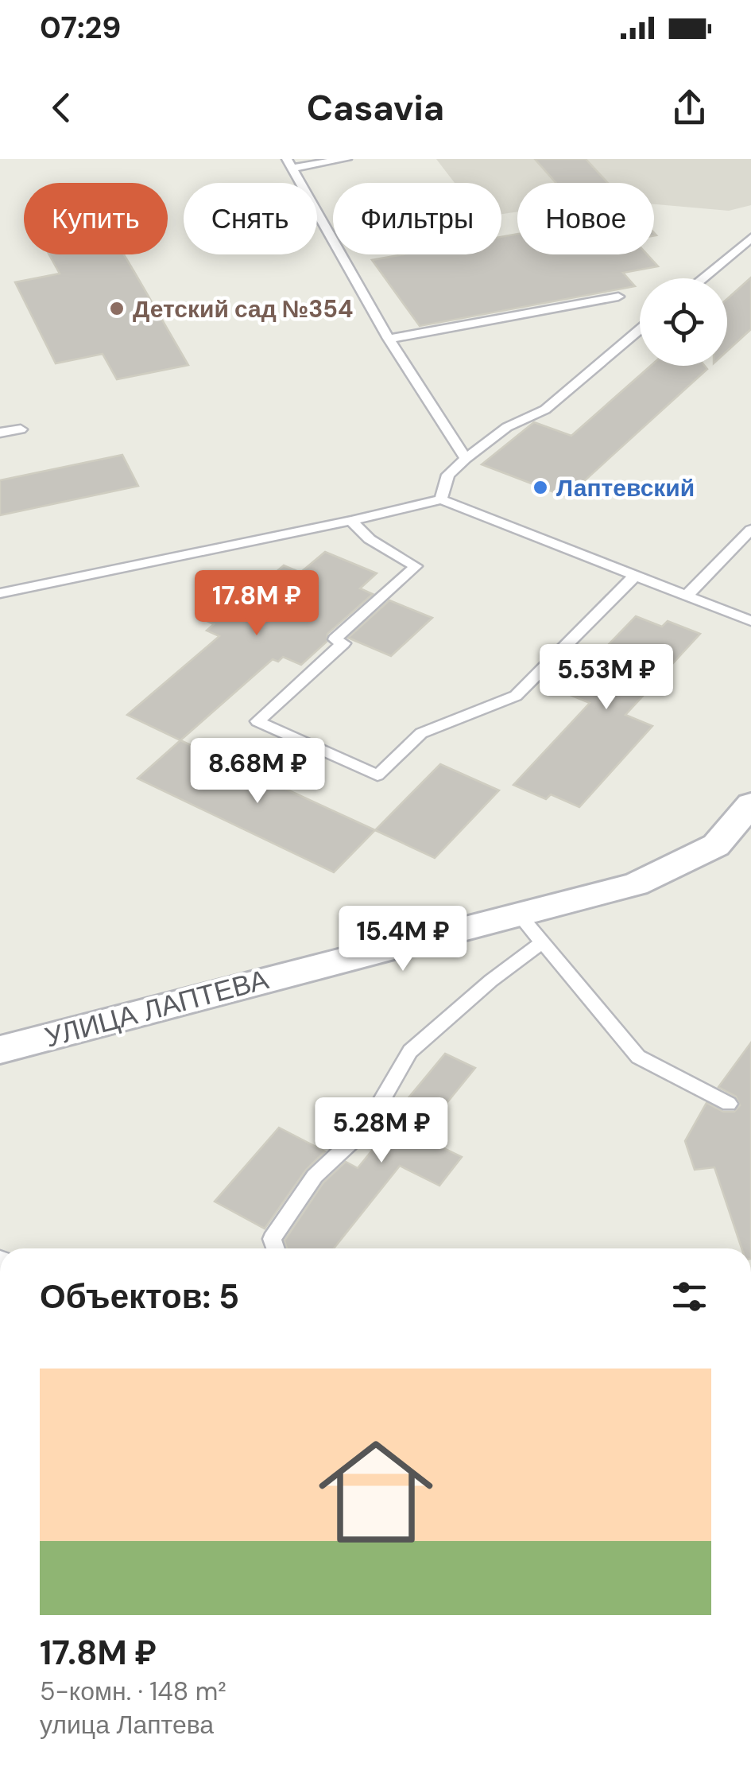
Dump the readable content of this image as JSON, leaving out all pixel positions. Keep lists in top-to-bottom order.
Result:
{
  "streets": {
    "street": ["УЛИЦА ЛАПТЕВА"]
  },
  "places": ["Детский сад №354", "Лаптевский"],
  "page": {
    "status": "07:29",
    "header": "Casavia",
    "chip": [
      "Купить",
      "Снять",
      "Фильтры",
      "Новое"
    ],
    "price": [
      "17.8M ₽",
      "5.53M ₽",
      "8.68M ₽",
      "15.4M ₽",
      "5.28M ₽"
    ],
    "heading": "Объектов: 5",
    "list": [
      {
        "name": "17.8M ₽",
        "note": "5-комн. · 148 m² · улица Лаптева"
      }
    ]
  }
}
